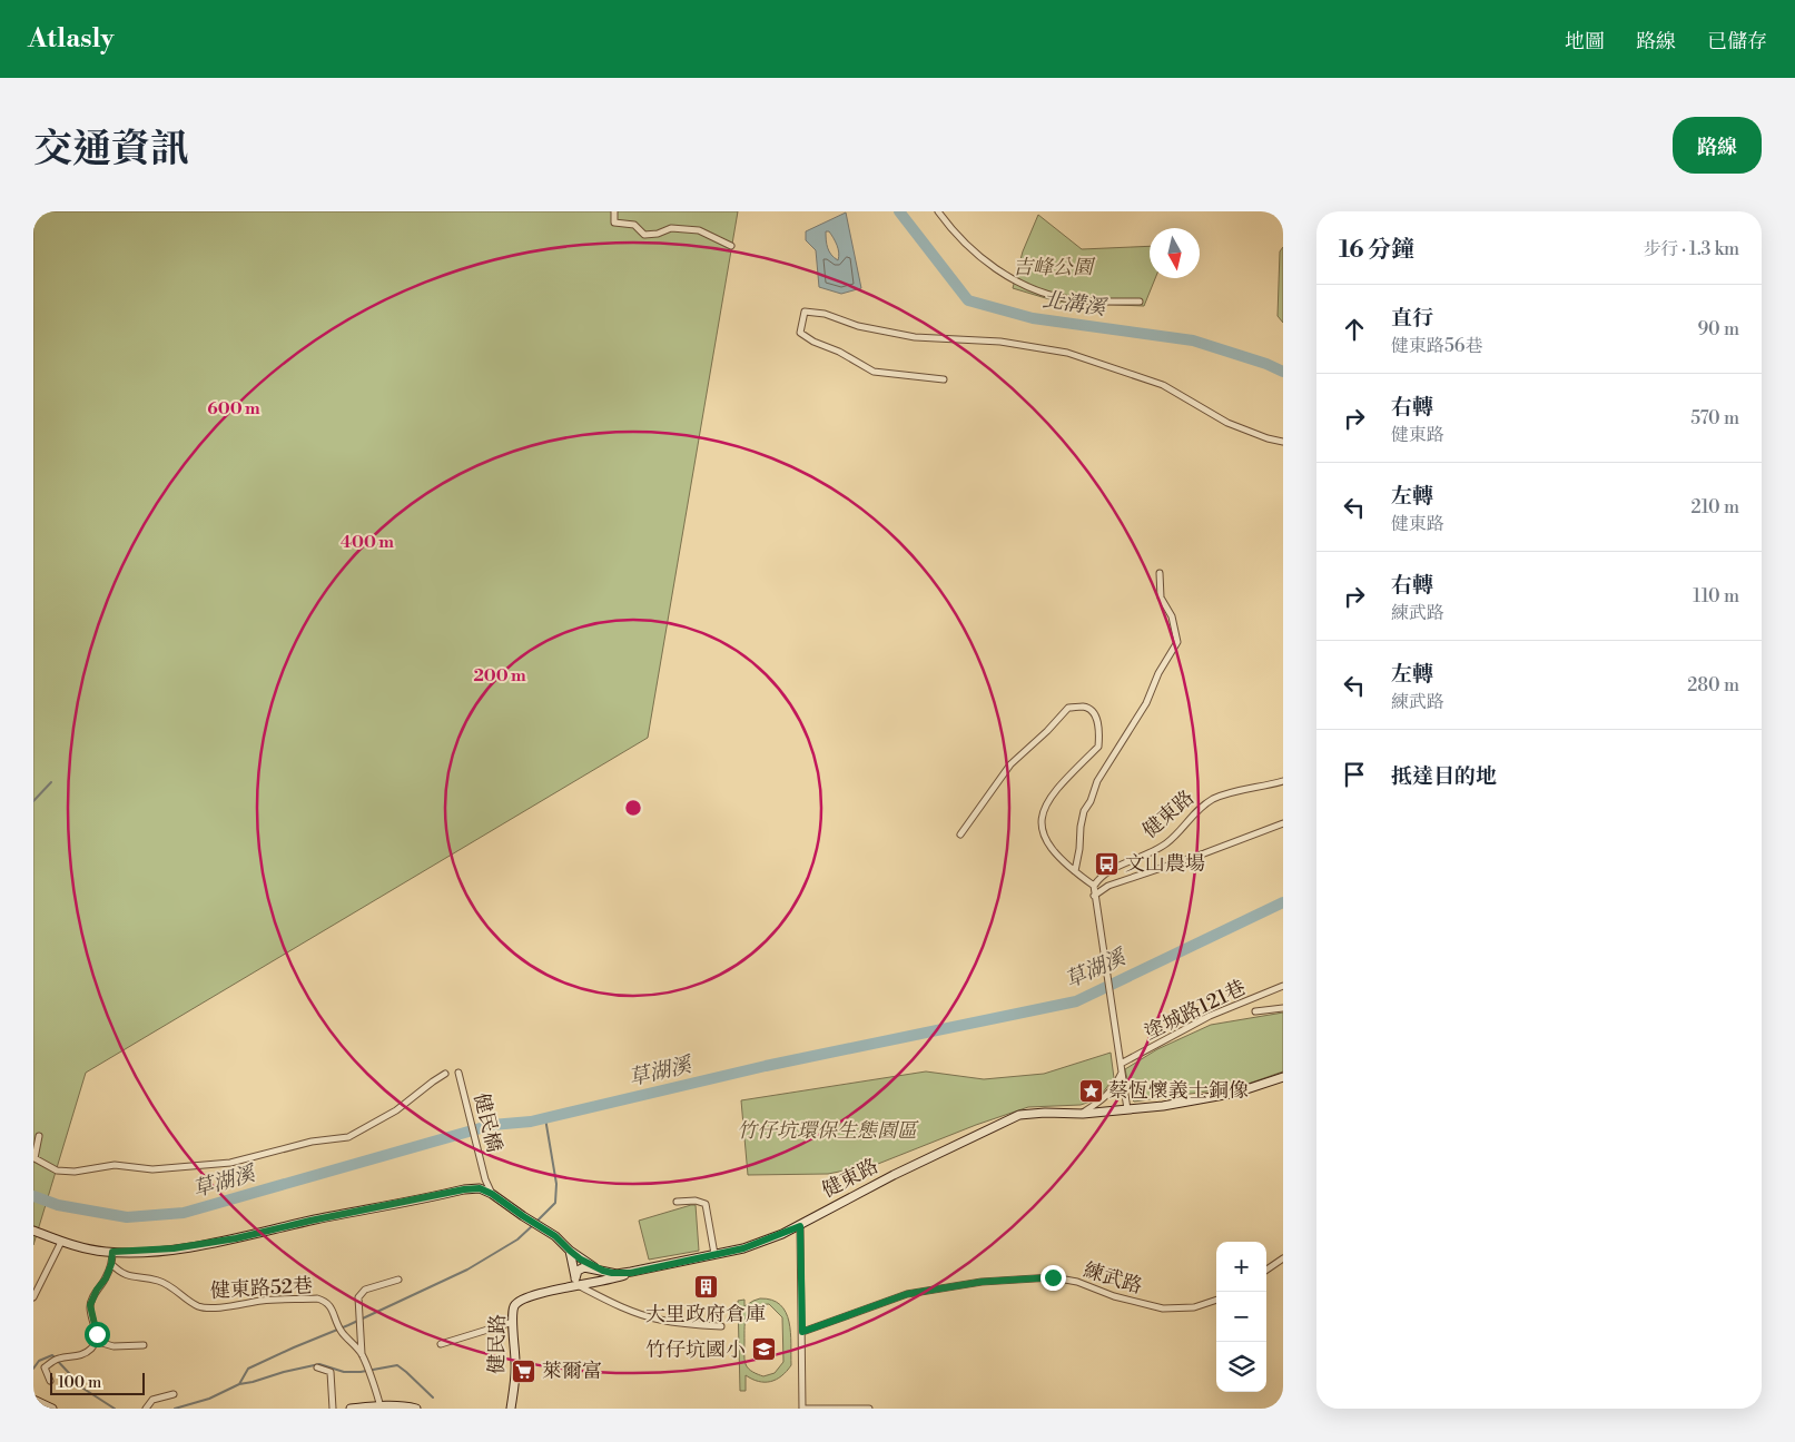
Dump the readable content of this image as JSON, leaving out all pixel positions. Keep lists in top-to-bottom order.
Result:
{
  "streets": {
    "street": [
      "健東路",
      "塗城路121巷",
      "健民橋",
      "練武路",
      "健東路52巷",
      "健民路"
    ]
  },
  "crossings": [
    ["健東路", "健民橋"],
    ["健東路", "健民路"]
  ],
  "water": ["北溝溪", "草湖溪"],
  "parks": ["吉峰公園", "竹仔坑環保生態園區"],
  "places": {
    "bus stop": ["文山農場"],
    "place": ["蔡恆懷義士銅像"],
    "building": ["大里政府倉庫"],
    "school or university": ["竹仔坑國小"],
    "supermarket": ["萊爾富"]
  },
  "scale_bar": "100 m",
  "north": "bottom",
  "page": {
    "header": "Atlasly",
    "nav": ["地圖", "路線", "已儲存"],
    "title": "交通資訊",
    "buttons": "路線",
    "heading": ["16 分鐘", "步行 · 1.3 km"],
    "list": [
      ["直行", "健東路56巷", "90 m"],
      ["右轉", "健東路", "570 m"],
      ["左轉", "健東路", "210 m"],
      ["右轉", "練武路", "110 m"],
      ["左轉", "練武路", "280 m"],
      "抵達目的地"
    ],
    "map_buttons": ["+", "−"],
    "scale": "100 m"
  },
  "rings": ["600 m", "400 m", "200 m"]
}
